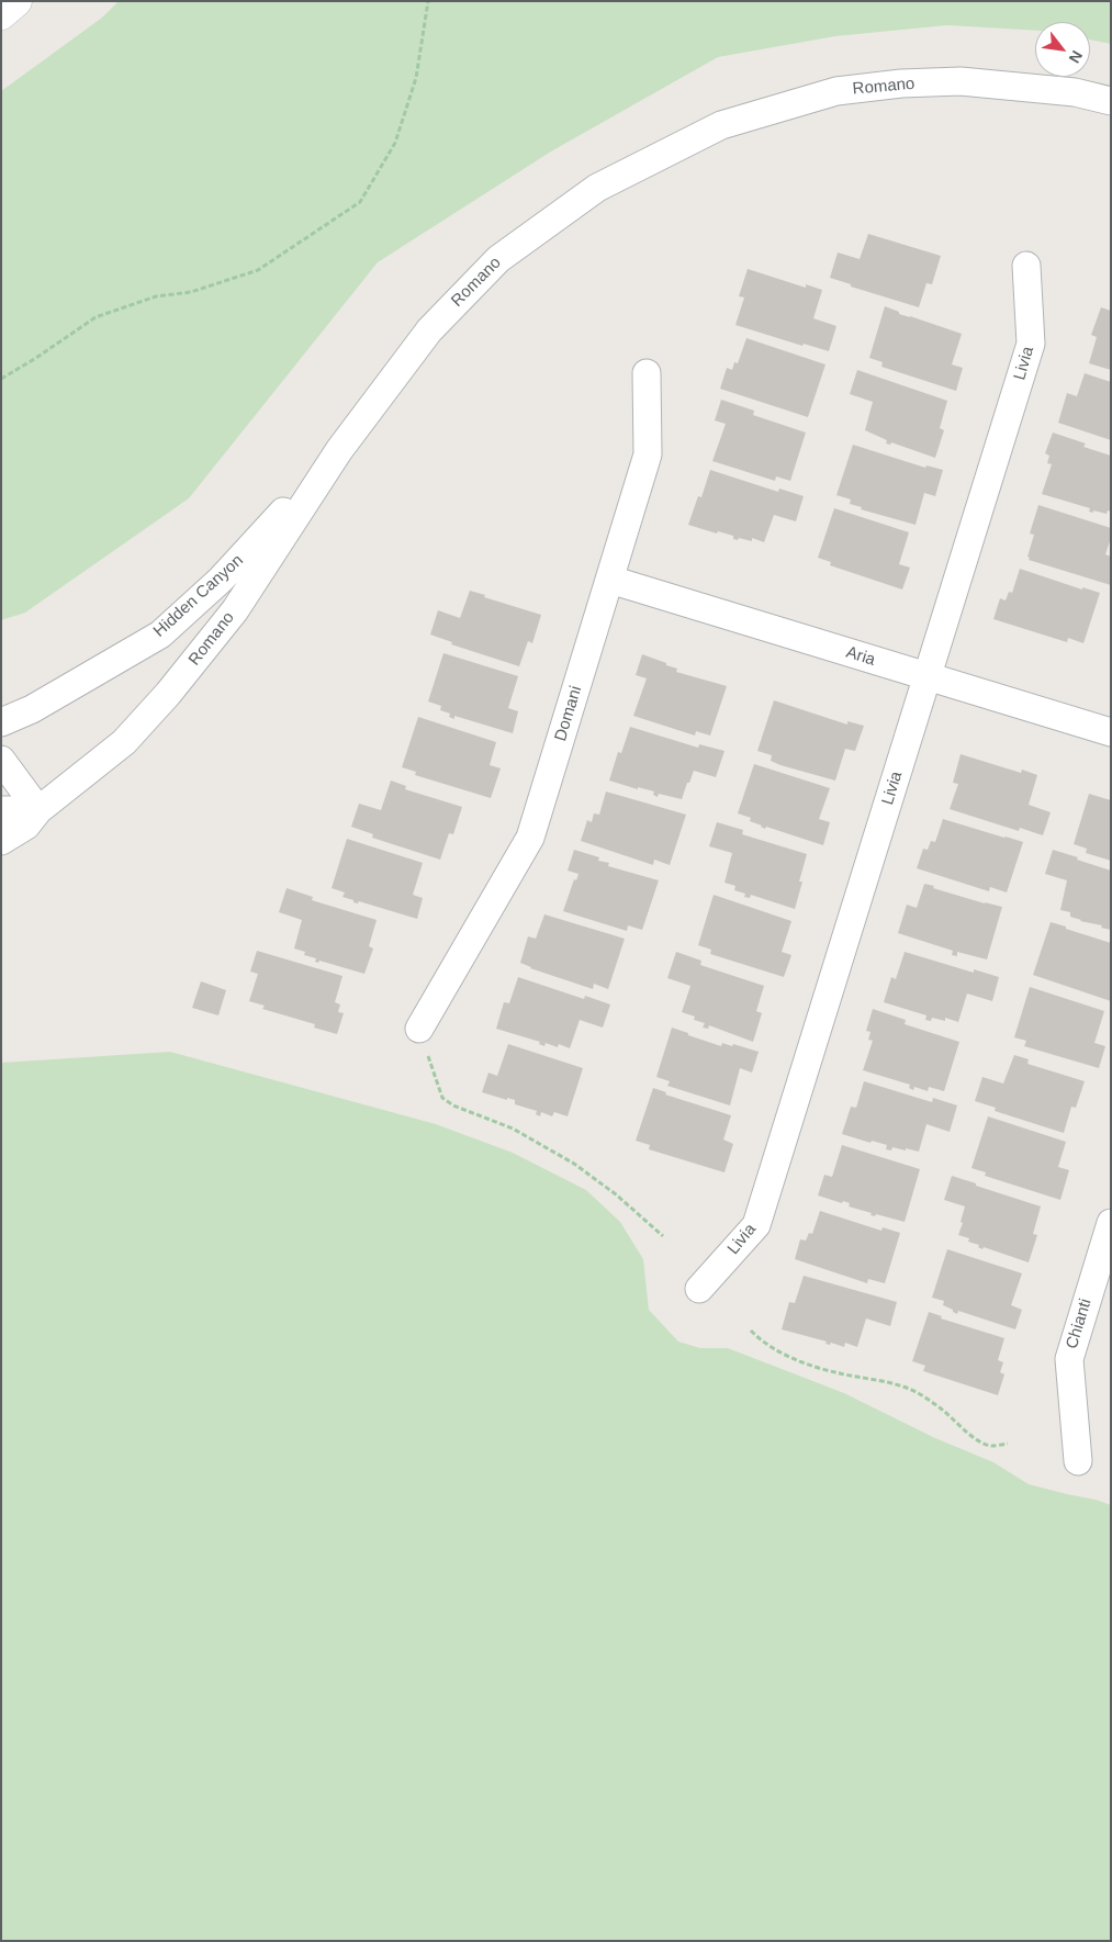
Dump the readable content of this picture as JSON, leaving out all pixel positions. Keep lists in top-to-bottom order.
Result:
{
  "streets": {
    "street": [
      "Romano",
      "Livia",
      "Hidden Canyon",
      "Aria",
      "Domani",
      "Chianti"
    ]
  },
  "crossings": [
    ["Romano", "Hidden Canyon"],
    ["Livia", "Aria"],
    ["Aria", "Domani"]
  ],
  "north": "bottom right"
}
